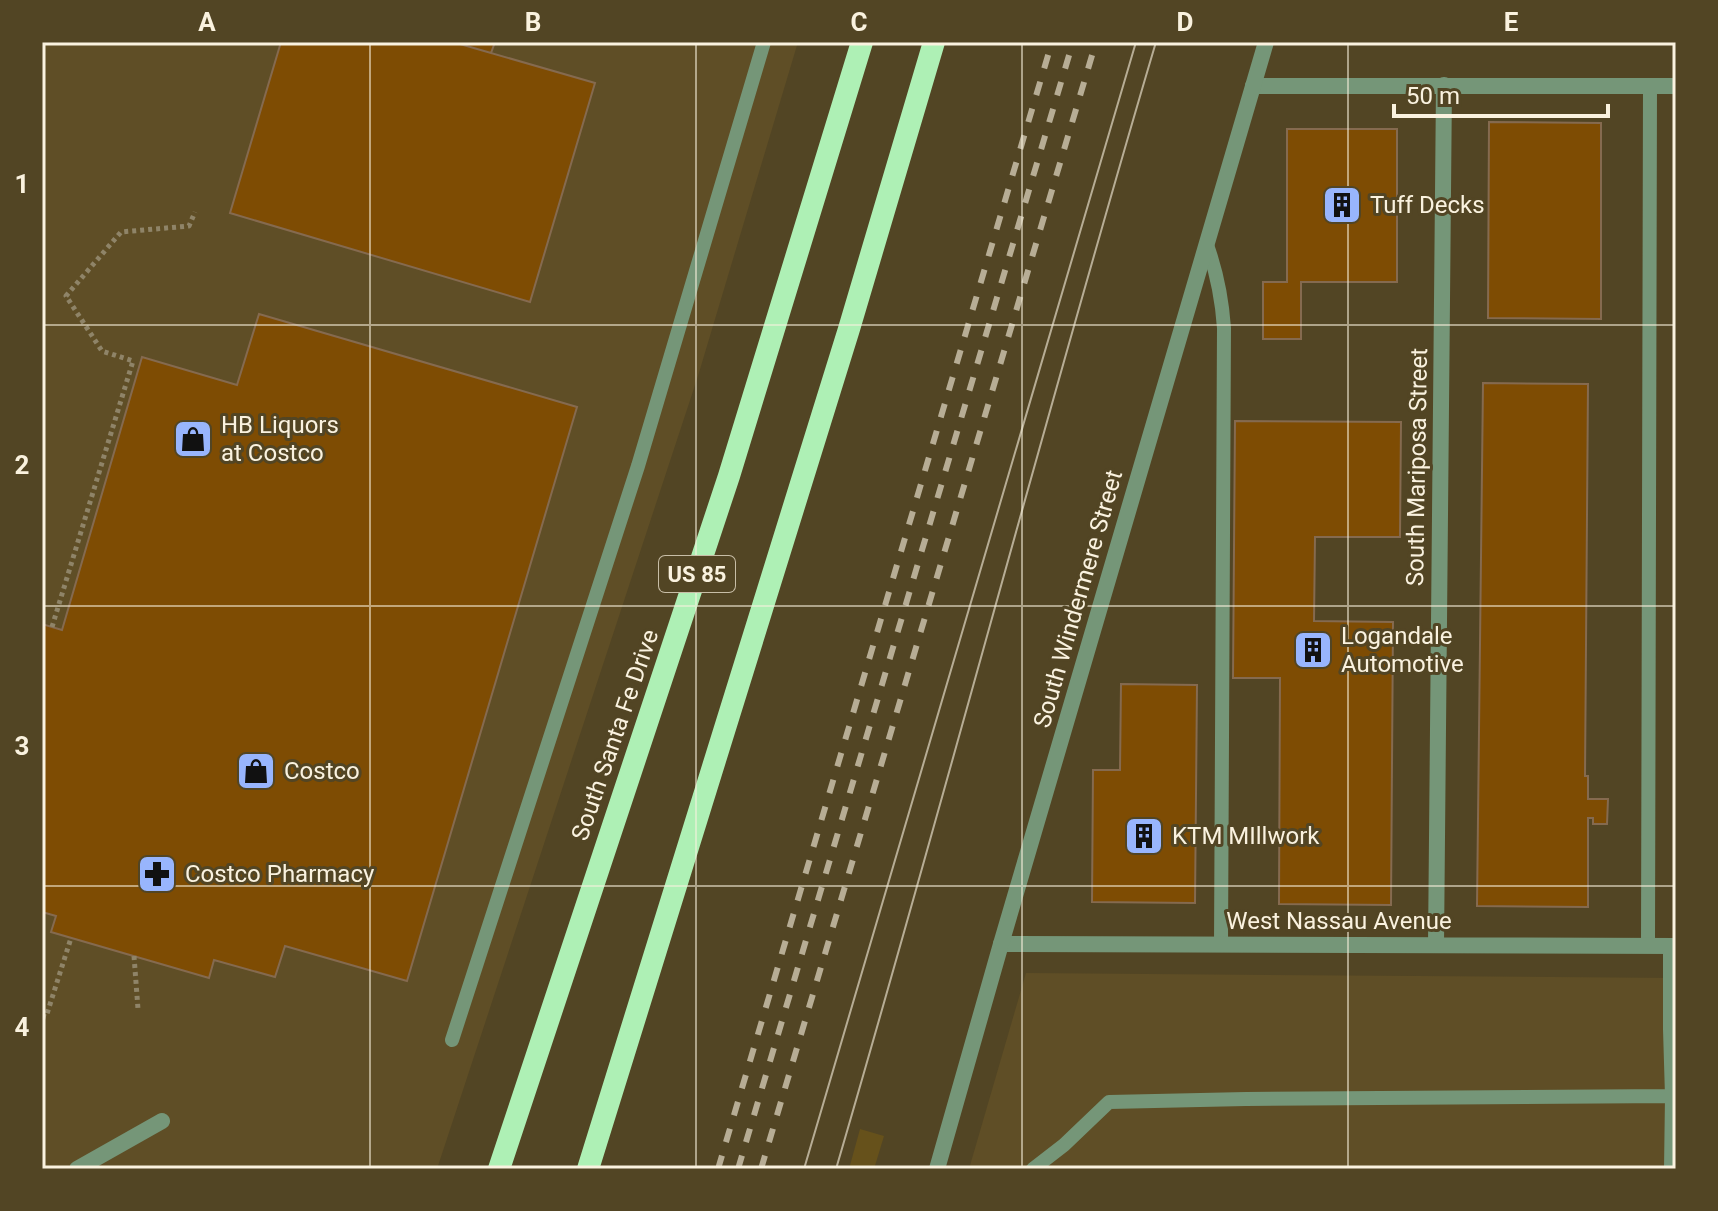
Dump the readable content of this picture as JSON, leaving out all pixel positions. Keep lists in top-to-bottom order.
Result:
{
  "streets": {
    "highway": ["US 85", "South Santa Fe Drive"],
    "street": ["South Mariposa Street", "South Windermere Street", "West Nassau Avenue"]
  },
  "crossings": [
    ["South Mariposa Street", "West Nassau Avenue"],
    ["South Windermere Street", "West Nassau Avenue"]
  ],
  "places": {
    "building": ["Tuff Decks", "Logandale Automotive", "KTM MIllwork"],
    "shop": ["HB Liquors at Costco", "Costco"],
    "pharmacy": ["Costco Pharmacy"]
  },
  "scale_bar": "50 m",
  "grid": {
    "columns": [
      "A",
      "B",
      "C",
      "D",
      "E"
    ],
    "rows": [
      "1",
      "2",
      "3",
      "4"
    ]
  }
}
